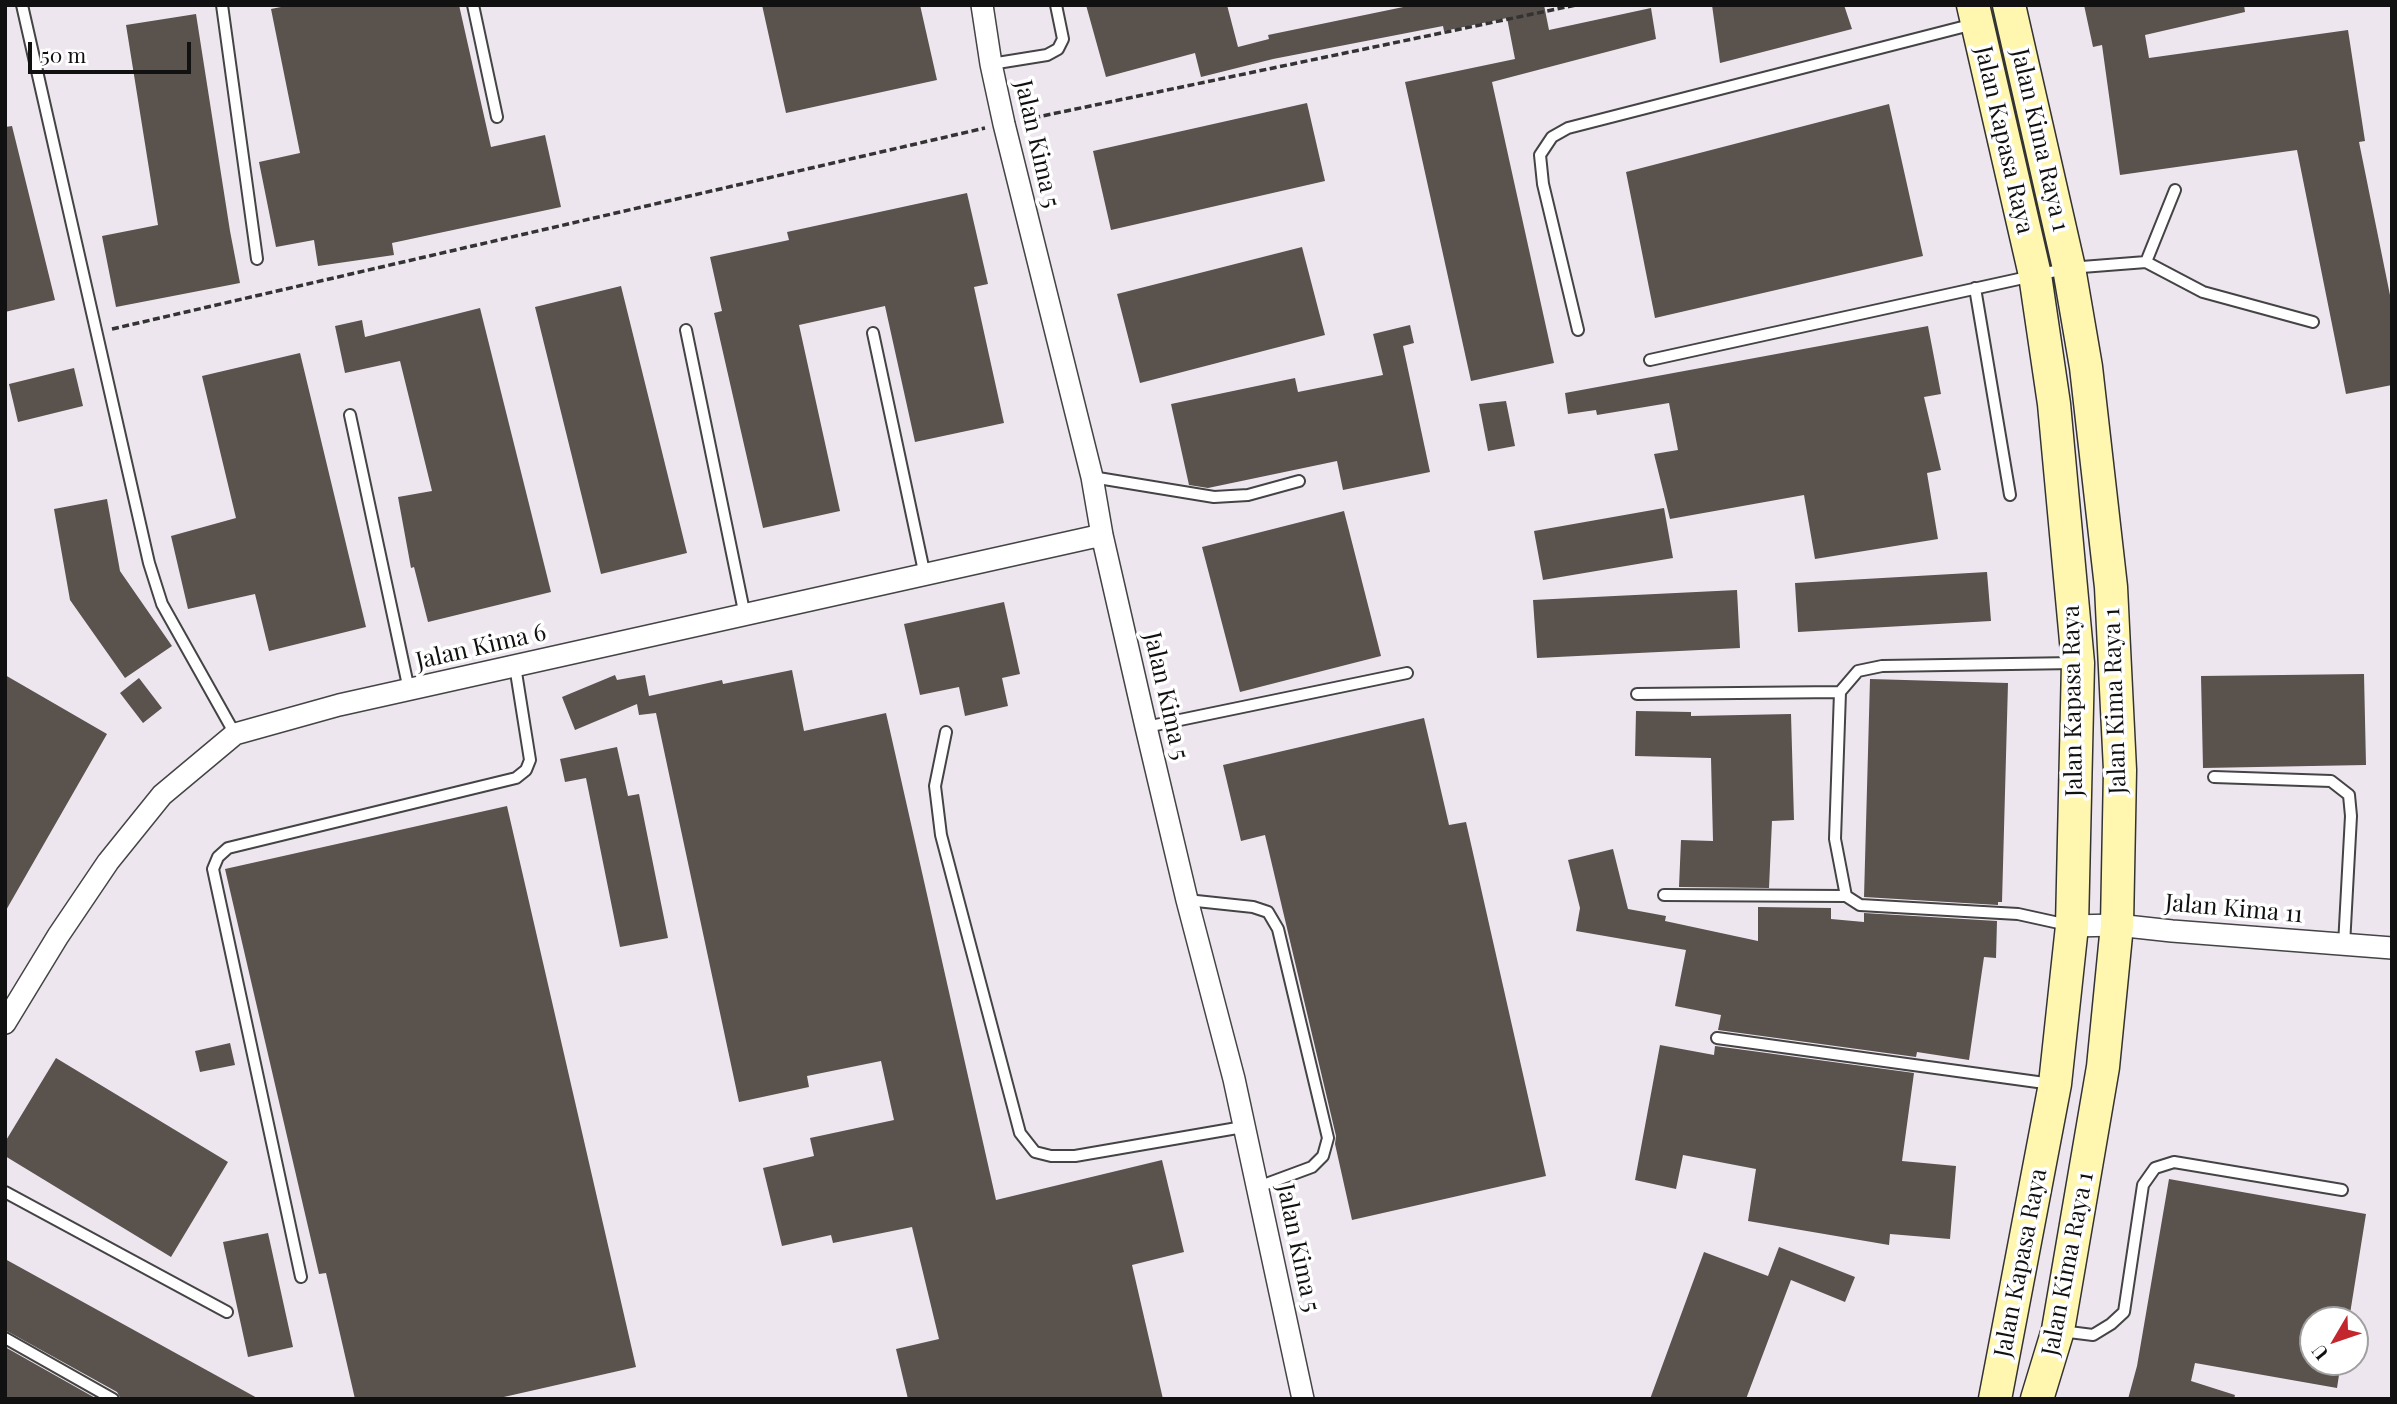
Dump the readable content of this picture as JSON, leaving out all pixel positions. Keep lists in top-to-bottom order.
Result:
{
  "streets": {
    "main road": ["Jalan Kapasa Raya", "Jalan Kima Raya 1"],
    "street": ["Jalan Kima 5", "Jalan Kima 6", "Jalan Kima 11"]
  },
  "crossings": [
    ["Jalan Kapasa Raya", "Jalan Kima 11"],
    ["Jalan Kima Raya 1", "Jalan Kima 11"],
    ["Jalan Kima 5", "Jalan Kima 6"]
  ],
  "scale_bar": "50 m",
  "north": "bottom left"
}
